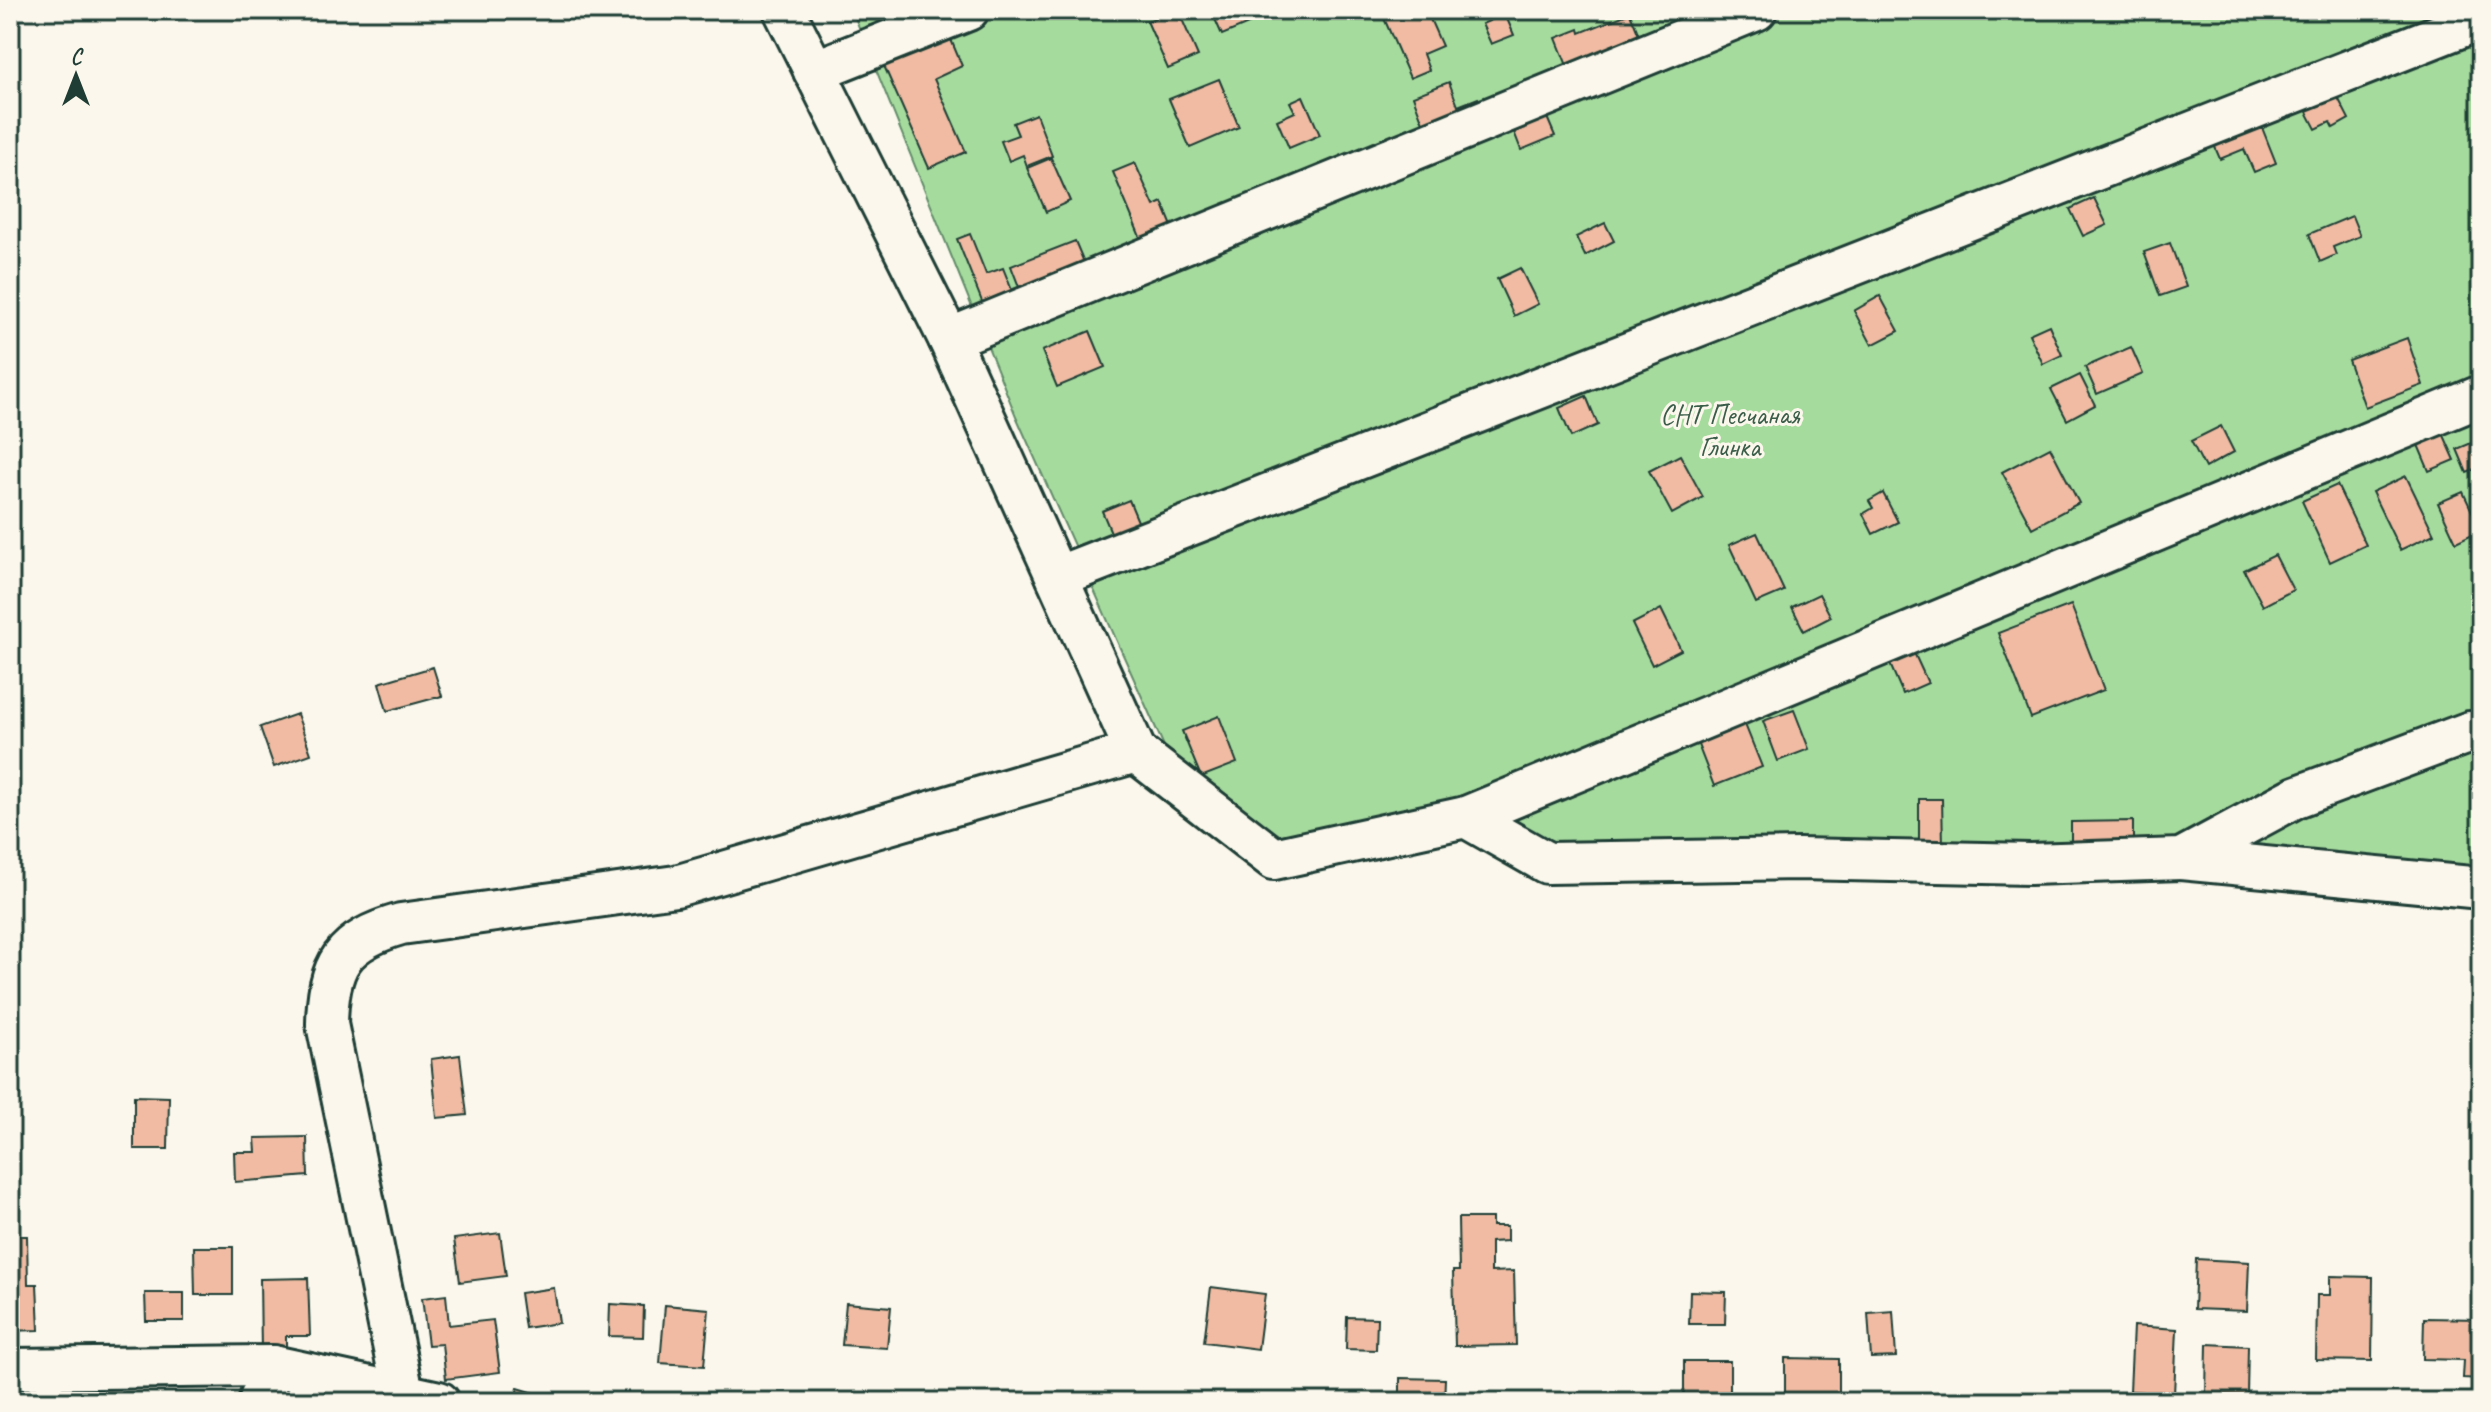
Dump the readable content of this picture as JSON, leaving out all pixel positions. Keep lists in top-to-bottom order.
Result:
{
  "parks": ["СНТ Песчаная Глинка"],
  "north": "top"
}
